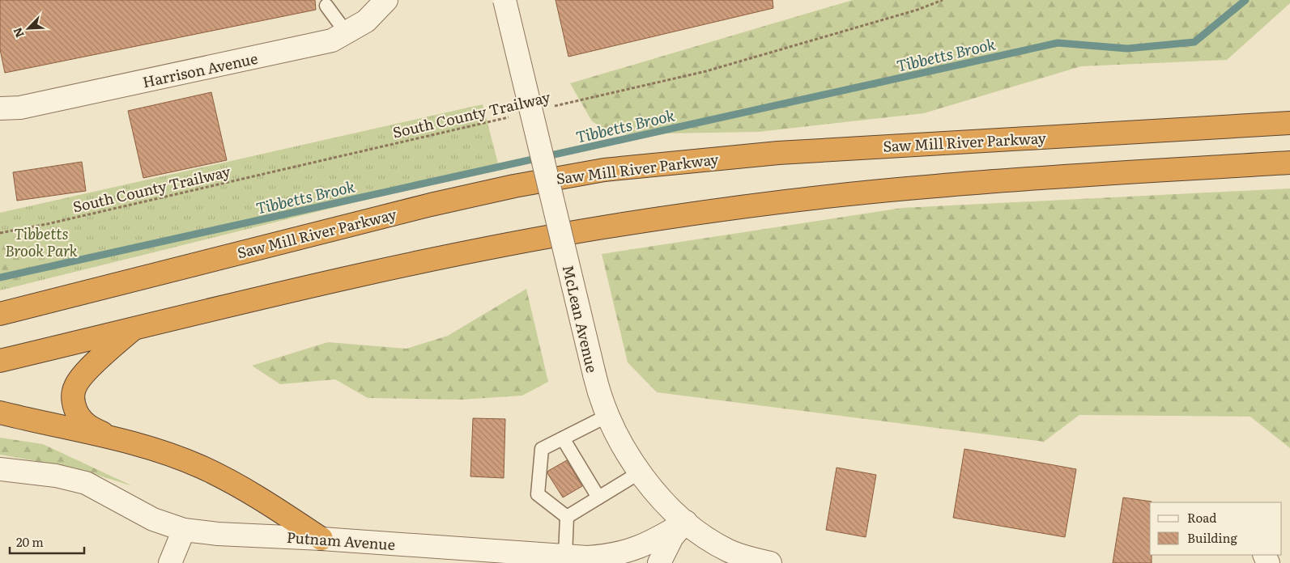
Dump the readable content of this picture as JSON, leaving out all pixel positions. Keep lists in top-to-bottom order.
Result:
{
  "streets": {
    "highway": ["Saw Mill River Parkway"],
    "street": ["Harrison Avenue", "McLean Avenue", "Putnam Avenue"],
    "path": ["South County Trailway"]
  },
  "crossings": [
    ["McLean Avenue", "Putnam Avenue"]
  ],
  "water": ["Tibbetts Brook"],
  "parks": ["Tibbetts Brook Park"],
  "legend": ["Road", "Building"],
  "scale_bar": "20 m",
  "north": "bottom left"
}
